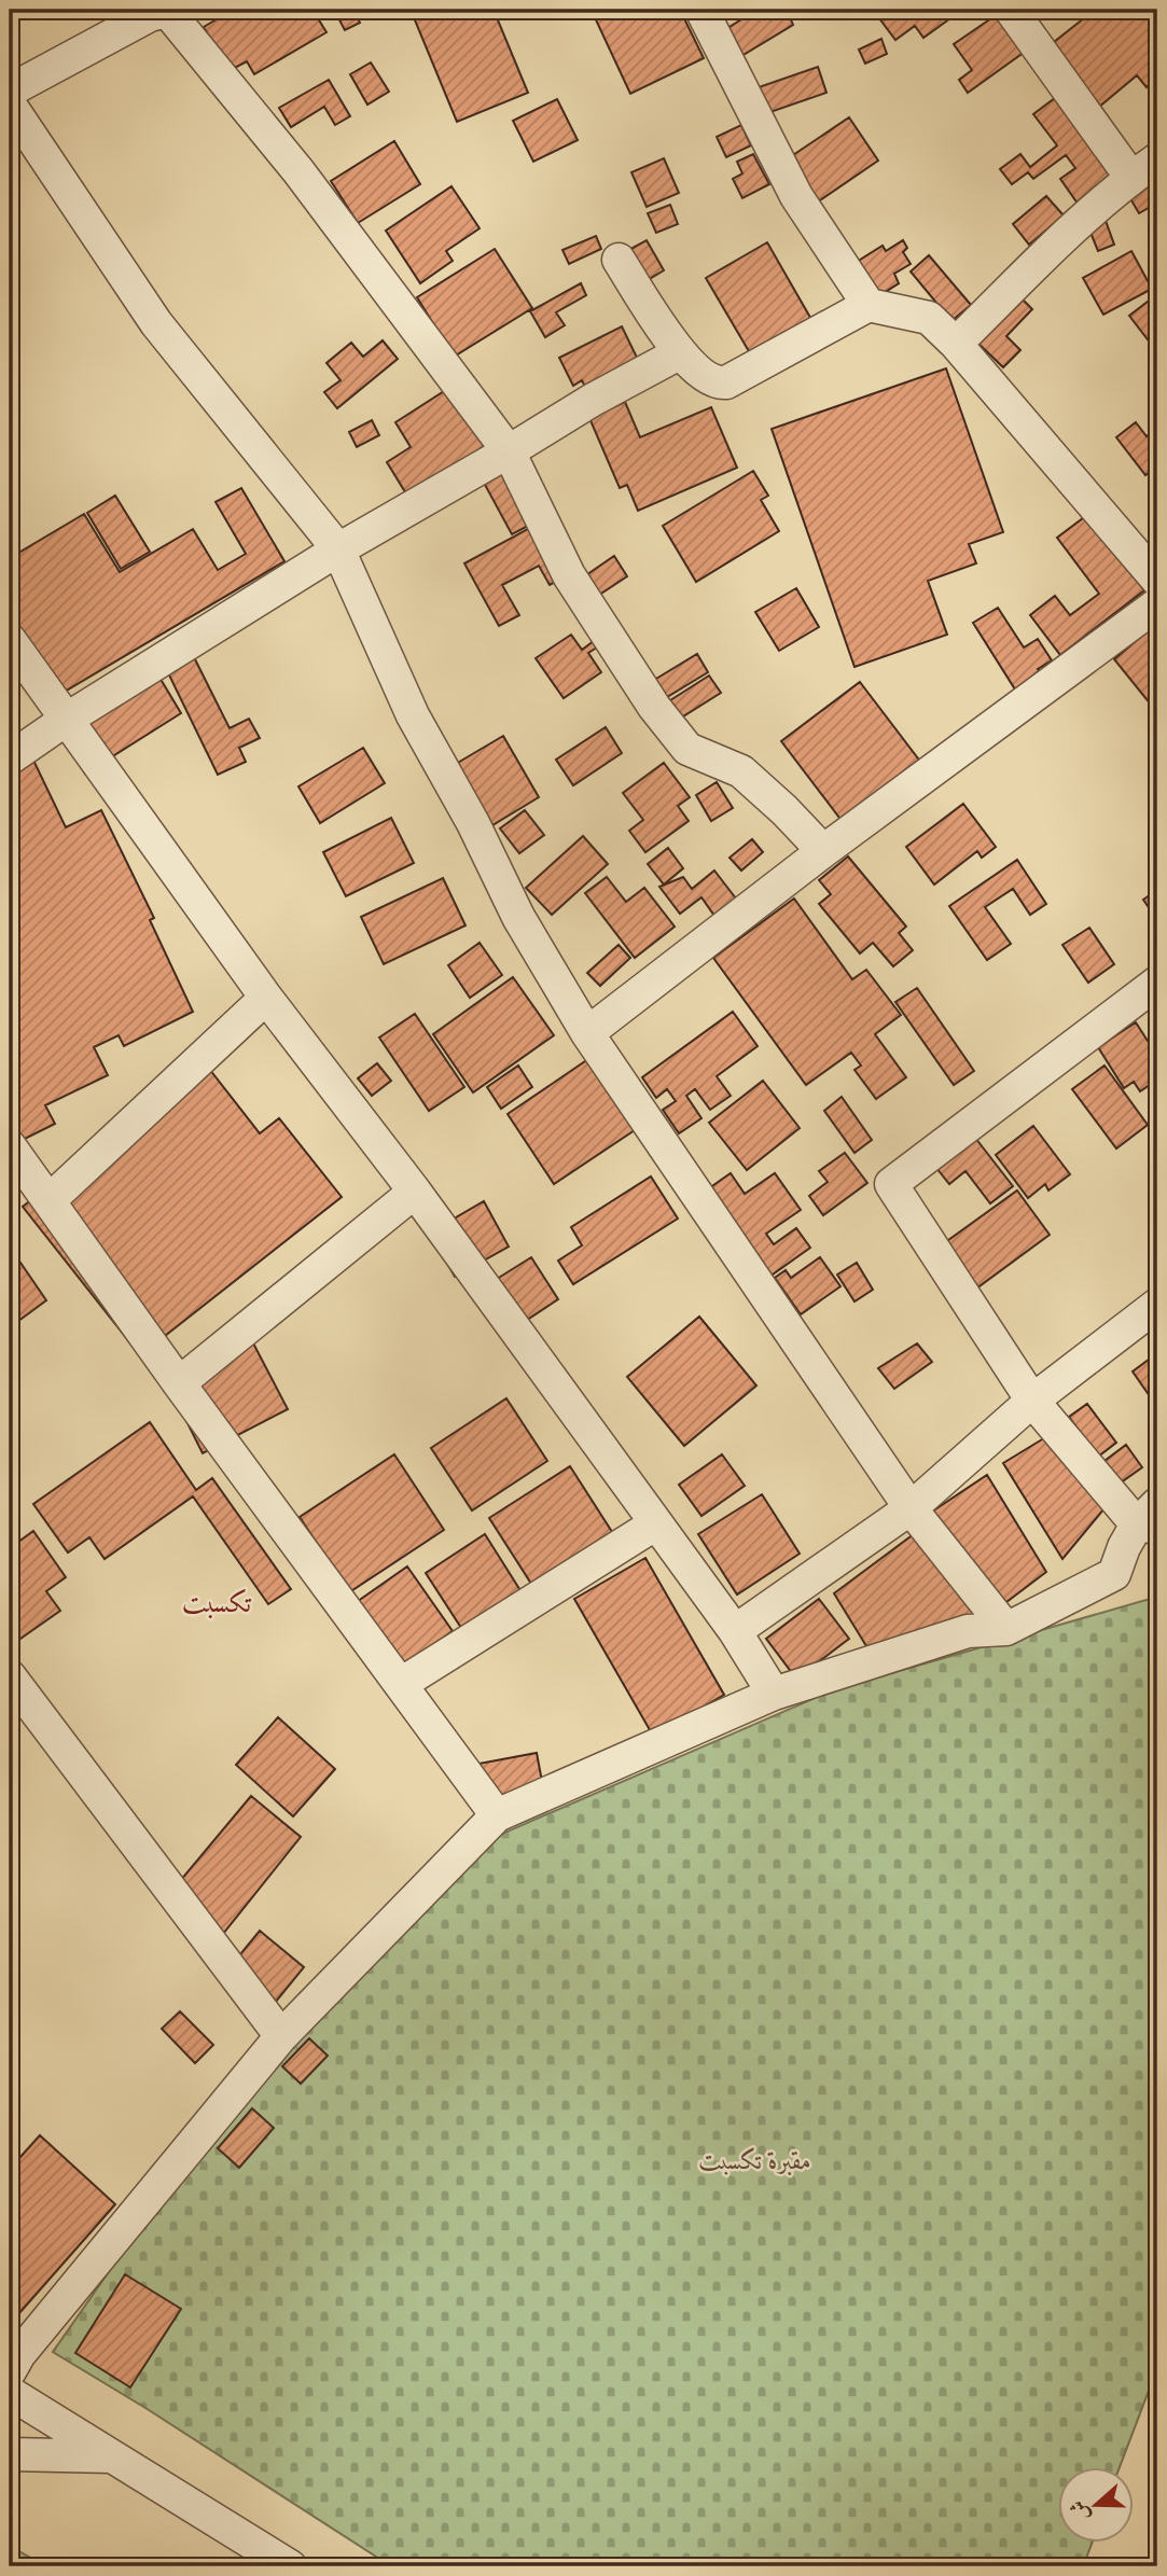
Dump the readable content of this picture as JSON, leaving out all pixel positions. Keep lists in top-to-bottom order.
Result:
{
  "districts": ["تكسبت"],
  "parks": ["مقبرة تكسبت"],
  "north": "left"
}
